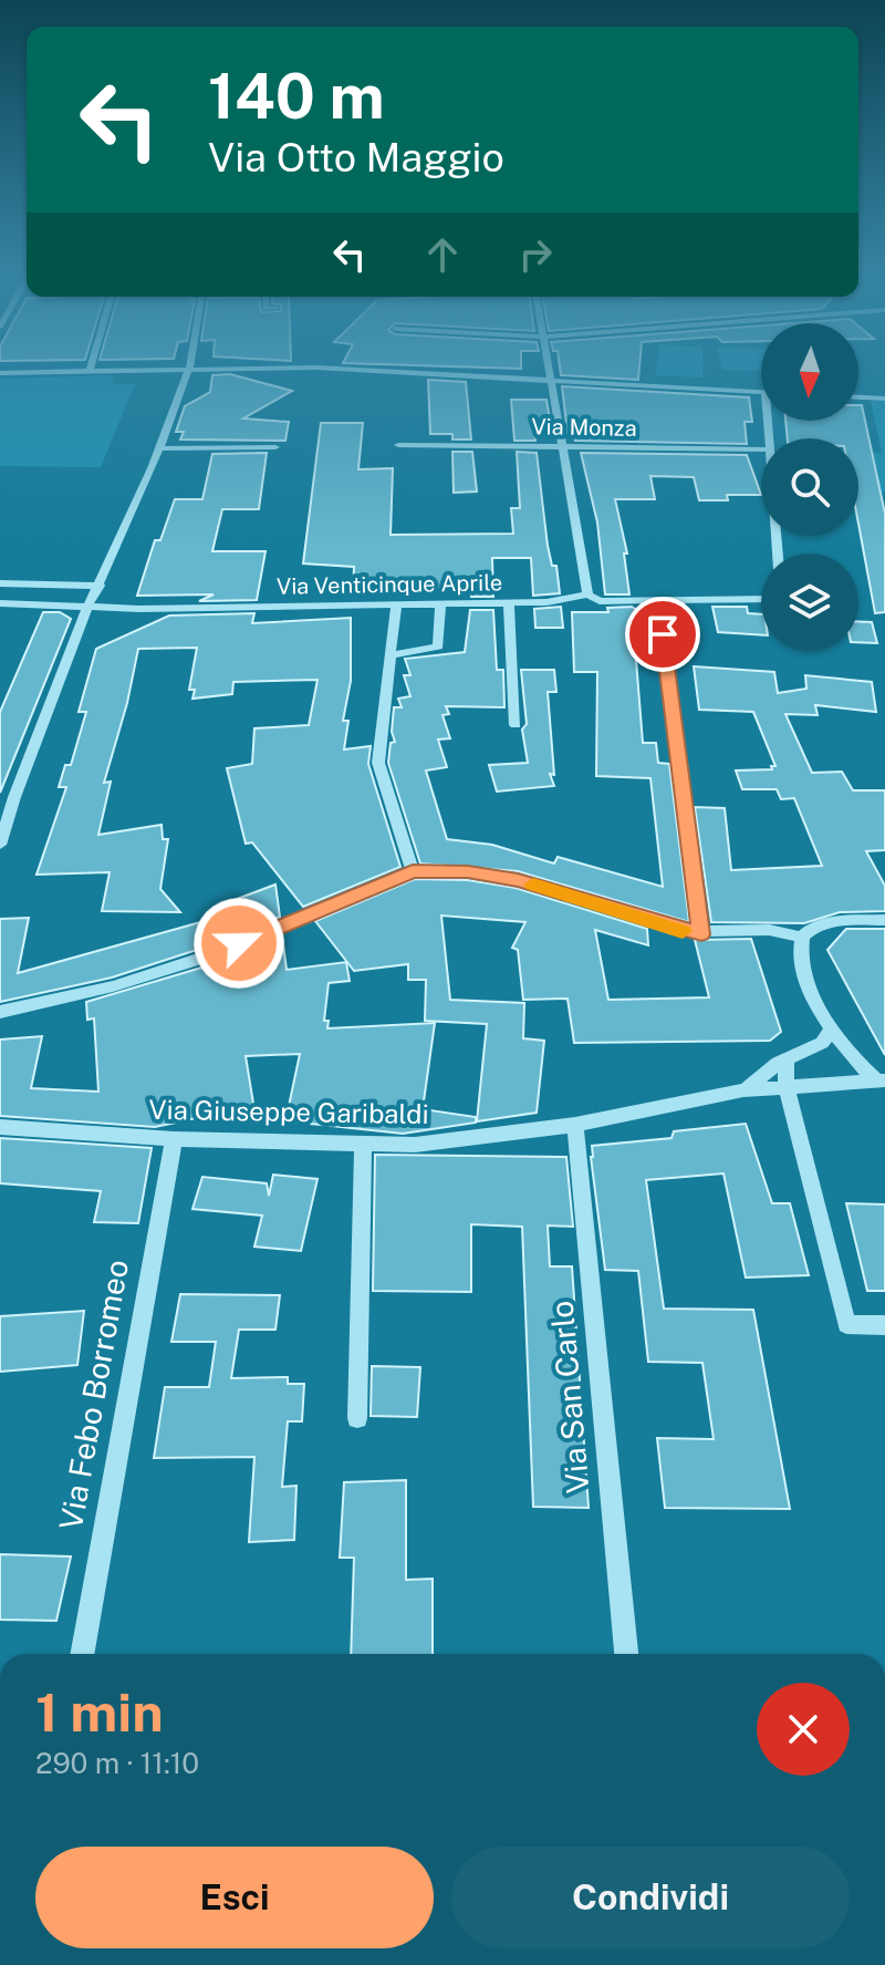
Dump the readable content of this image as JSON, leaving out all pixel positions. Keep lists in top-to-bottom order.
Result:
{
  "streets": {
    "street": [
      "Via Monza",
      "Via Venticinque Aprile",
      "Via Giuseppe Garibaldi",
      "Via Febo Borromeo",
      "Via San Carlo"
    ]
  },
  "crossings": [
    ["Via Giuseppe Garibaldi", "Via Febo Borromeo"],
    ["Via Giuseppe Garibaldi", "Via San Carlo"]
  ],
  "north": "bottom",
  "page": {
    "turn": ["140 m", "Via Otto Maggio"],
    "heading": ["1 min", "290 m · 11:10"],
    "buttons": ["Esci", "Condividi"]
  }
}
